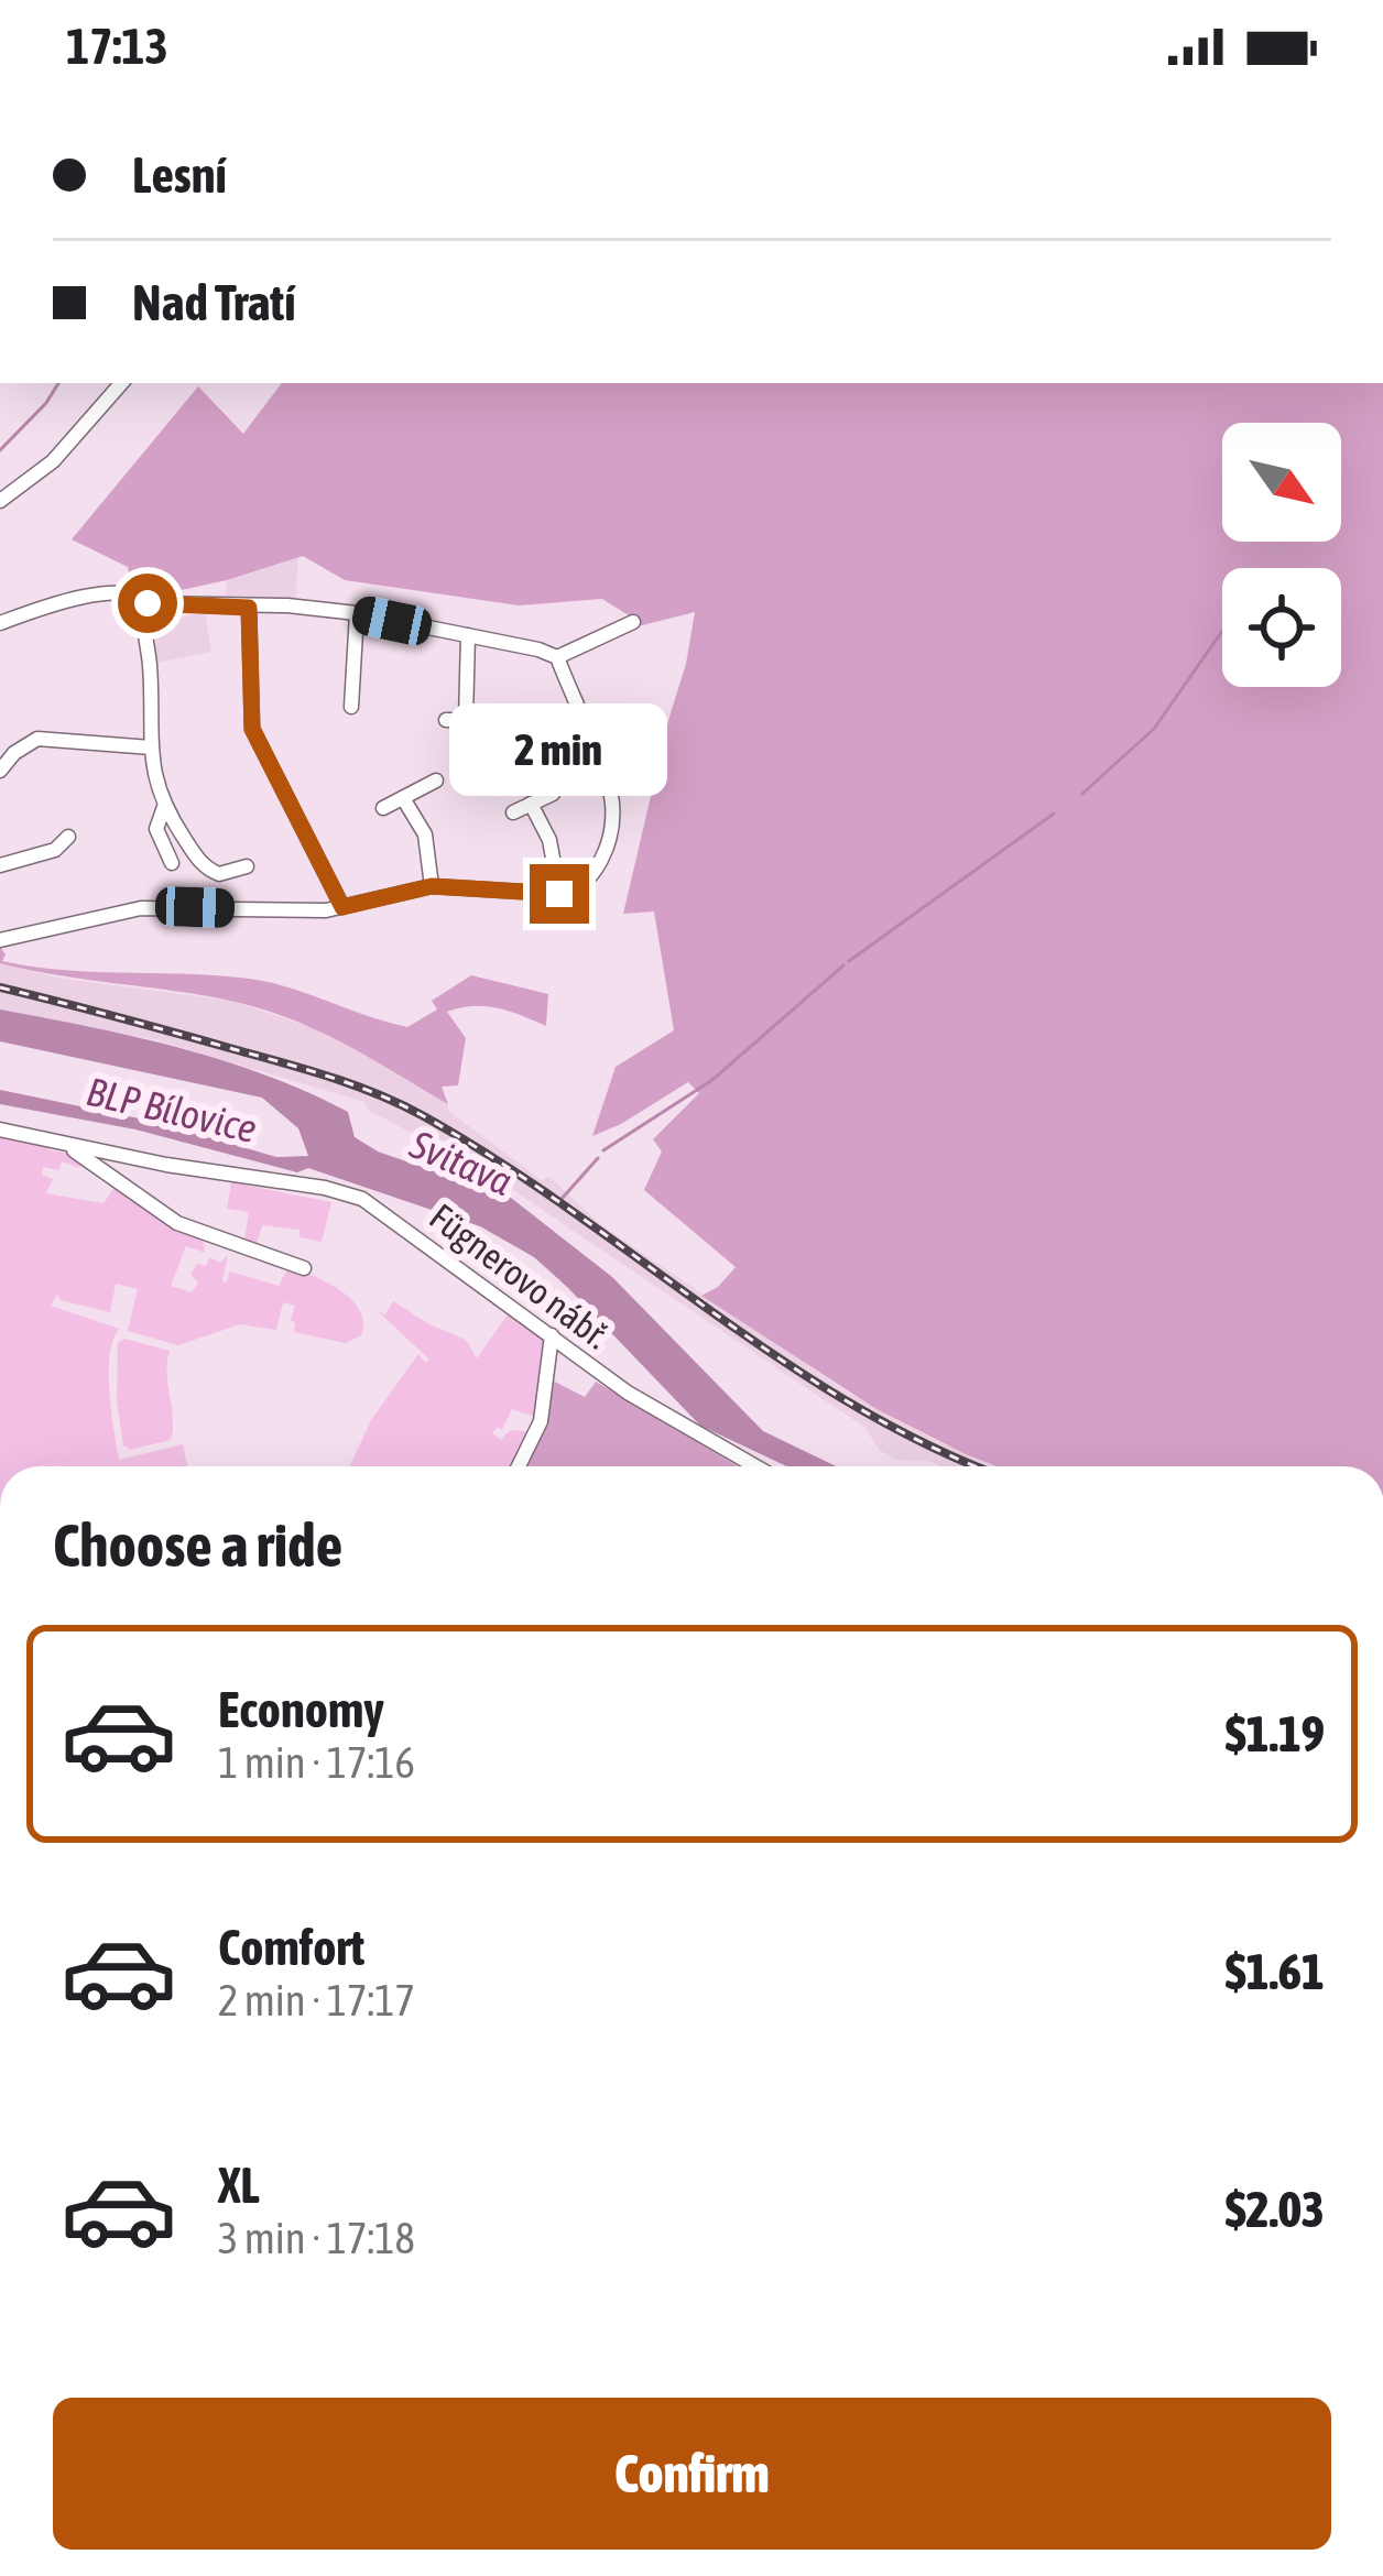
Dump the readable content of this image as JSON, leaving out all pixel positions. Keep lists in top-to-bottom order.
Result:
{
  "streets": {
    "street": ["Fügnerovo nábř."]
  },
  "water": ["BLP Bílovice", "Svitava"],
  "north": "bottom right",
  "page": {
    "status": "17:13",
    "banner": ["Lesní", "Nad Tratí"],
    "bubble": "2 min",
    "heading": "Choose a ride",
    "list": [
      {
        "name": "Economy",
        "note": "1 min · 17:16",
        "value": "$1.19"
      },
      {
        "name": "Comfort",
        "note": "2 min · 17:17",
        "value": "$1.61"
      },
      {
        "name": "XL",
        "note": "3 min · 17:18",
        "value": "$2.03"
      }
    ],
    "buttons": "Confirm"
  }
}
